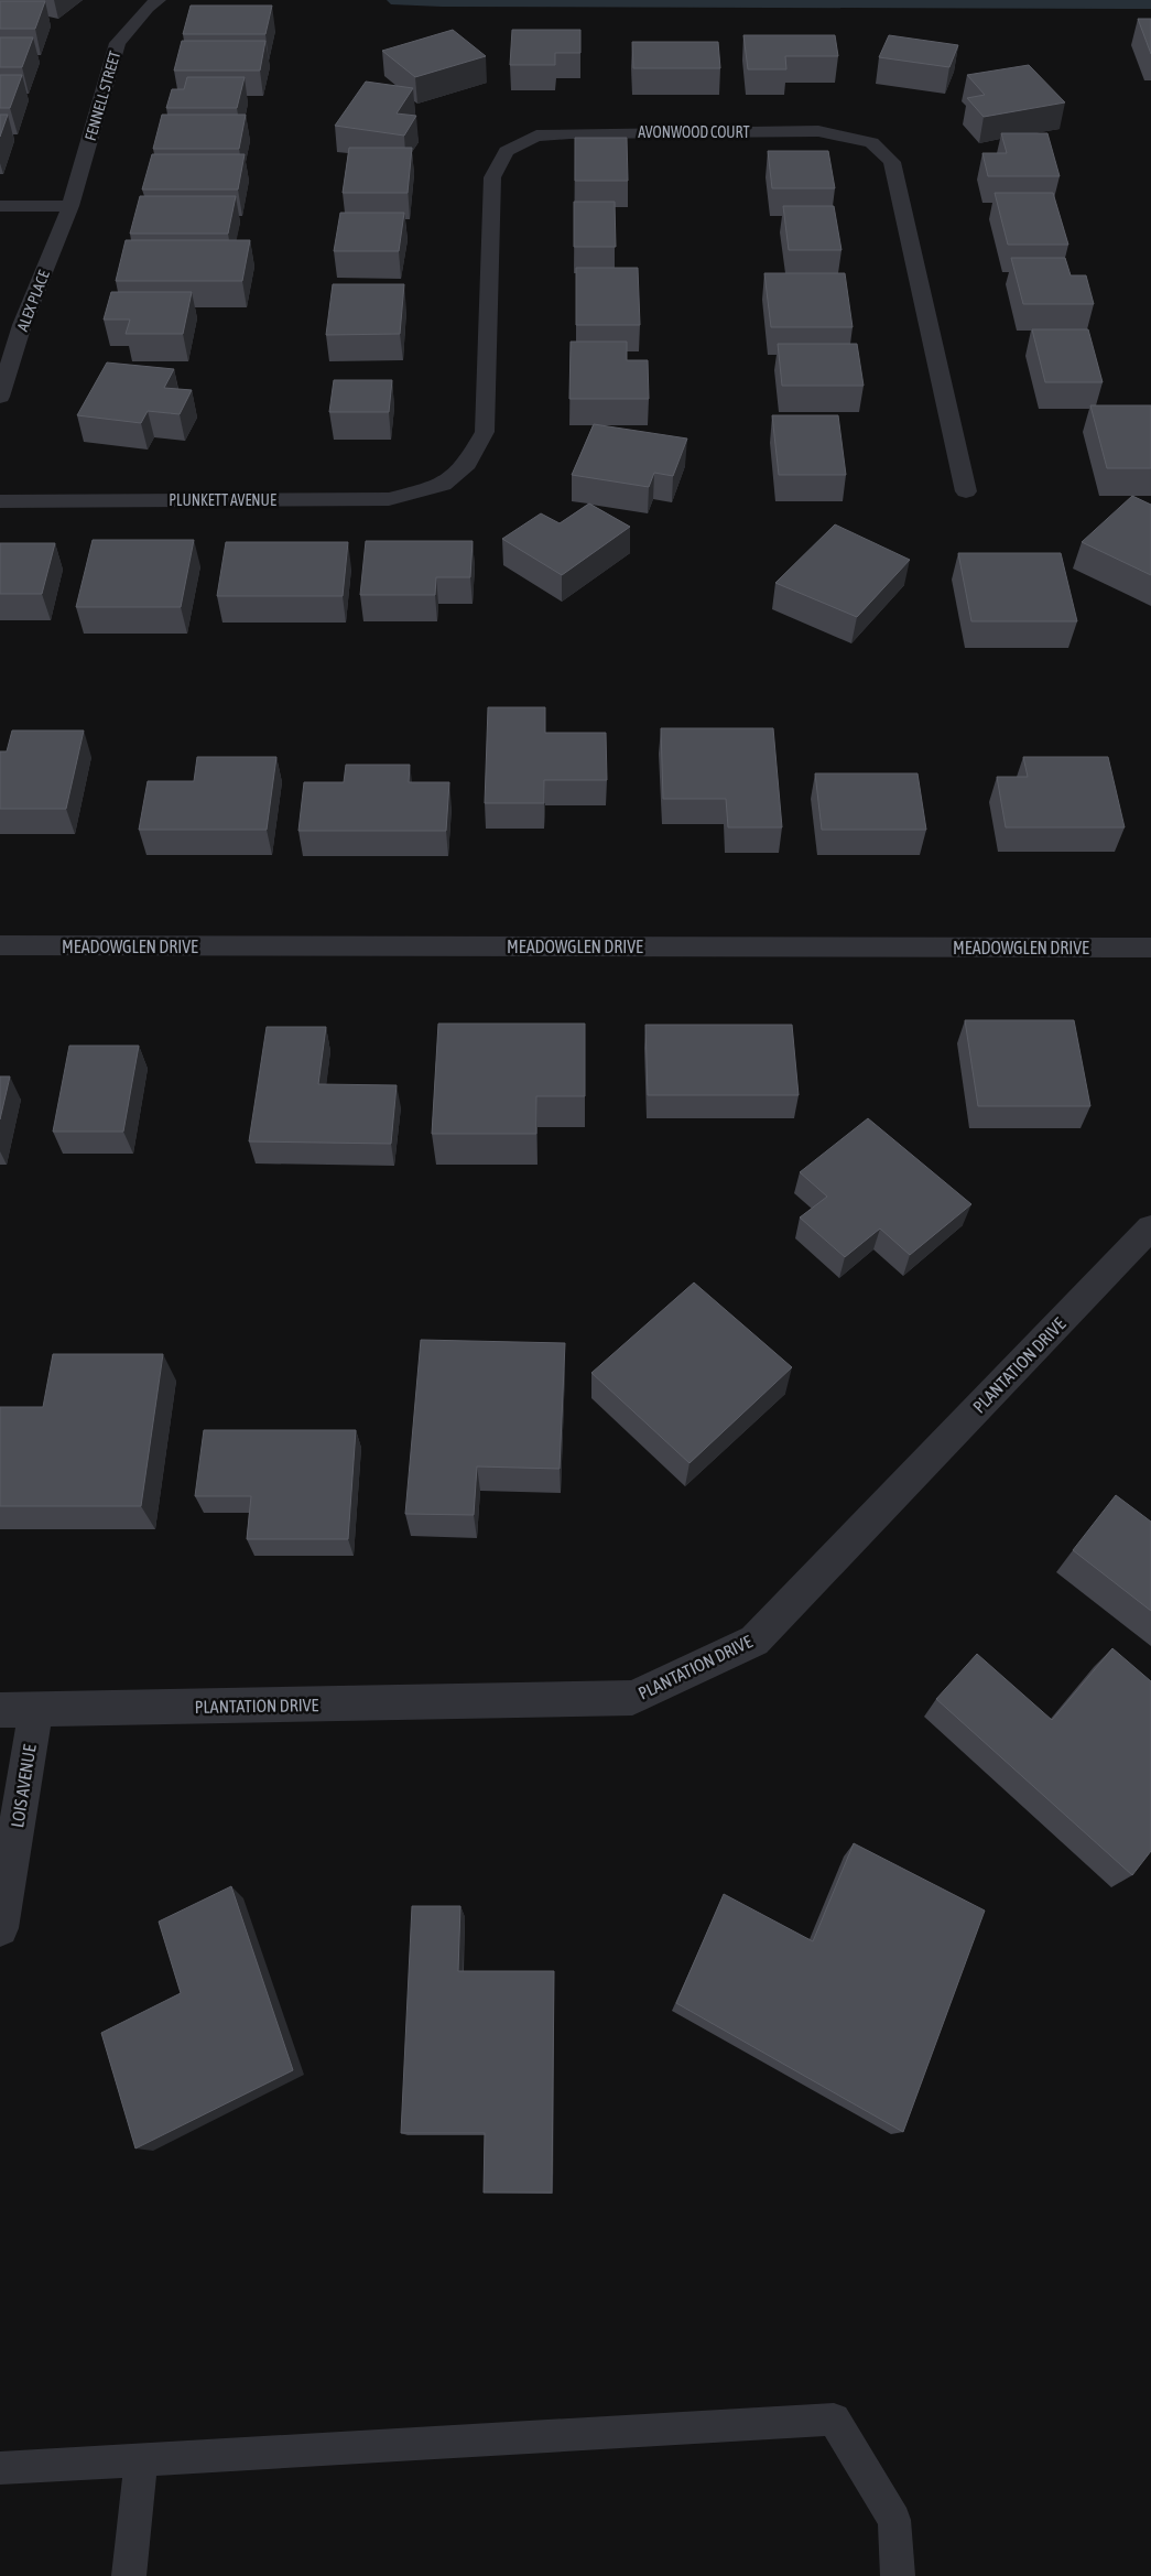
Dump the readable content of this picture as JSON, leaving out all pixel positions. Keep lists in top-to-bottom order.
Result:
{
  "streets": {
    "street": [
      "FENNELL STREET",
      "AVONWOOD COURT",
      "ALEX PLACE",
      "PLUNKETT AVENUE",
      "MEADOWGLEN DRIVE",
      "PLANTATION DRIVE",
      "LOIS AVENUE"
    ]
  },
  "crossings": [
    ["FENNELL STREET", "ALEX PLACE"],
    ["AVONWOOD COURT", "PLUNKETT AVENUE"],
    ["PLANTATION DRIVE", "LOIS AVENUE"]
  ]
}
